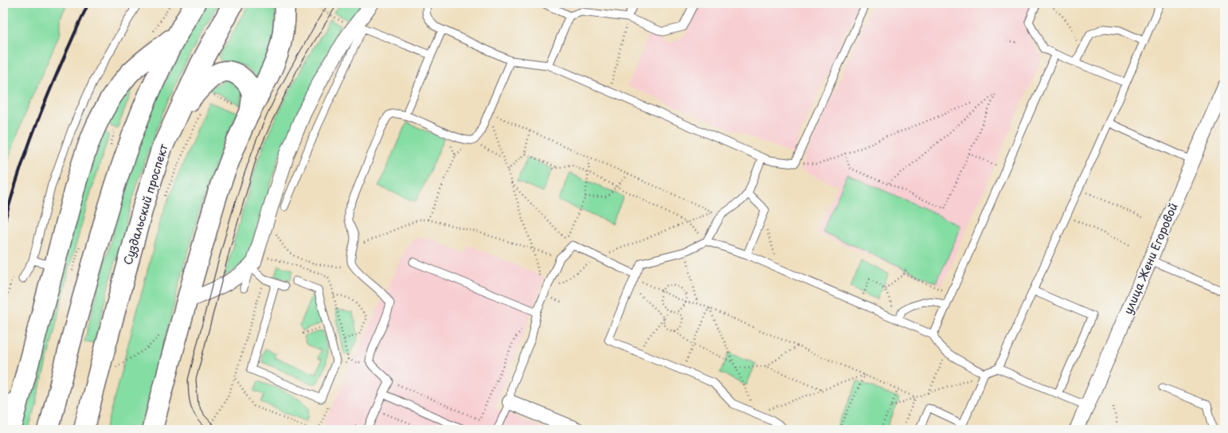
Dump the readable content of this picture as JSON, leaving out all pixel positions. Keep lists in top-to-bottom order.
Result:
{
  "streets": {
    "main road": ["Суздальский проспект"],
    "street": ["улица Жени Егоровой"]
  }
}
